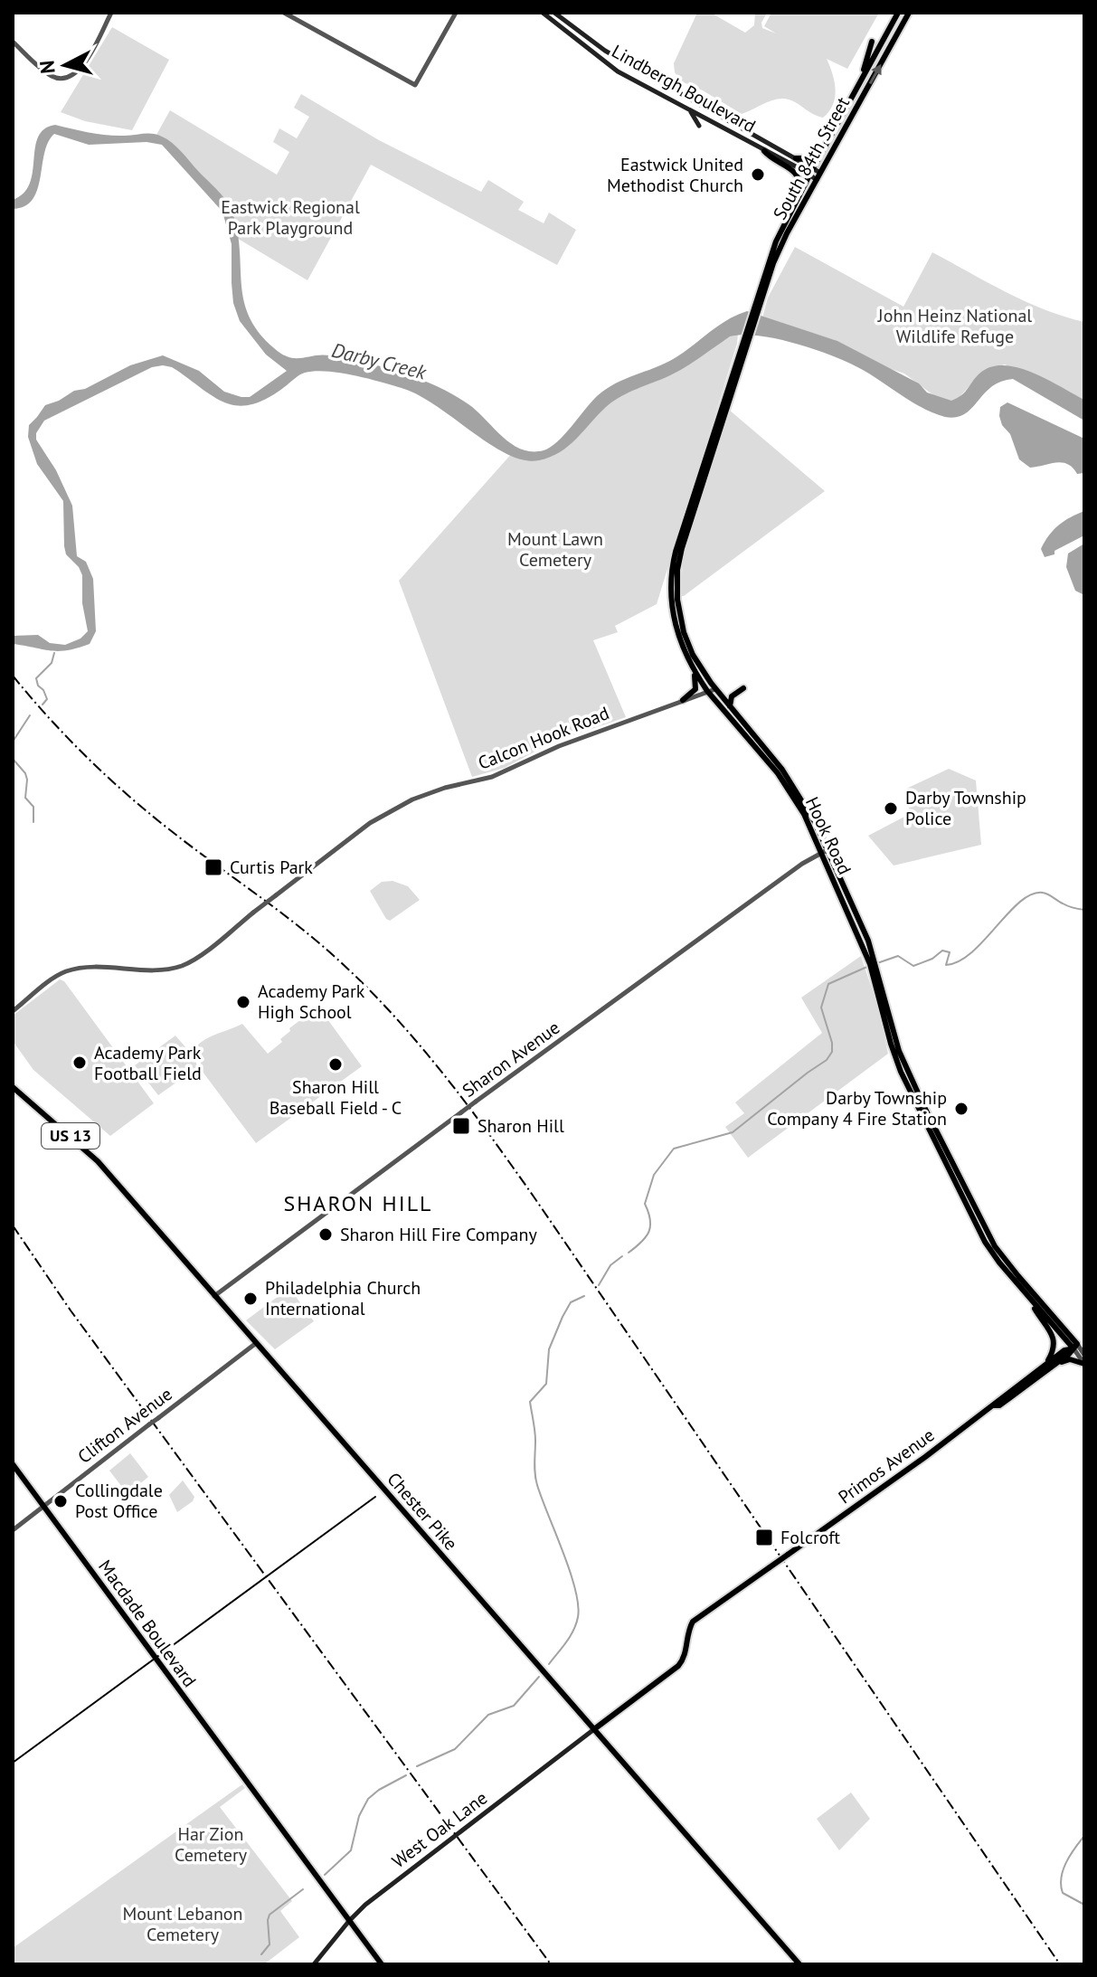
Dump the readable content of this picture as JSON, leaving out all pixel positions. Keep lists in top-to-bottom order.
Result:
{
  "streets": {
    "main road": [
      "Lindbergh Boulevard",
      "South 84th Street",
      "Hook Road",
      "US 13",
      "Primos Avenue",
      "Chester Pike",
      "Macdade Boulevard",
      "West Oak Lane"
    ],
    "street": ["Calcon Hook Road", "Sharon Avenue", "Clifton Avenue"]
  },
  "crossings": [
    ["Lindbergh Boulevard", "South 84th Street"],
    ["South 84th Street", "Hook Road"],
    ["Calcon Hook Road", "Hook Road"],
    ["Hook Road", "Sharon Avenue"],
    ["Hook Road", "Primos Avenue"],
    ["Sharon Avenue", "Chester Pike"],
    ["Clifton Avenue", "Chester Pike"],
    ["Clifton Avenue", "Macdade Boulevard"],
    ["Primos Avenue", "Chester Pike"],
    ["Primos Avenue", "West Oak Lane"],
    ["Chester Pike", "West Oak Lane"],
    ["Macdade Boulevard", "West Oak Lane"]
  ],
  "districts": ["SHARON HILL"],
  "water": ["Darby Creek"],
  "parks": [
    "Eastwick Regional Park Playground",
    "John Heinz National Wildlife Refuge",
    "Mount Lawn Cemetery",
    "Har Zion Cemetery",
    "Mount Lebanon Cemetery"
  ],
  "places": {
    "other": [
      "Eastwick United Methodist Church",
      "Darby Township Police",
      "Academy Park High School",
      "Academy Park Football Field",
      "Sharon Hill Baseball Field - C",
      "Darby Township Company 4 Fire Station",
      "Sharon Hill Fire Company",
      "Philadelphia Church International",
      "Collingdale Post Office"
    ],
    "transit": ["Curtis Park", "Sharon Hill", "Folcroft"]
  },
  "north": "left"
}
